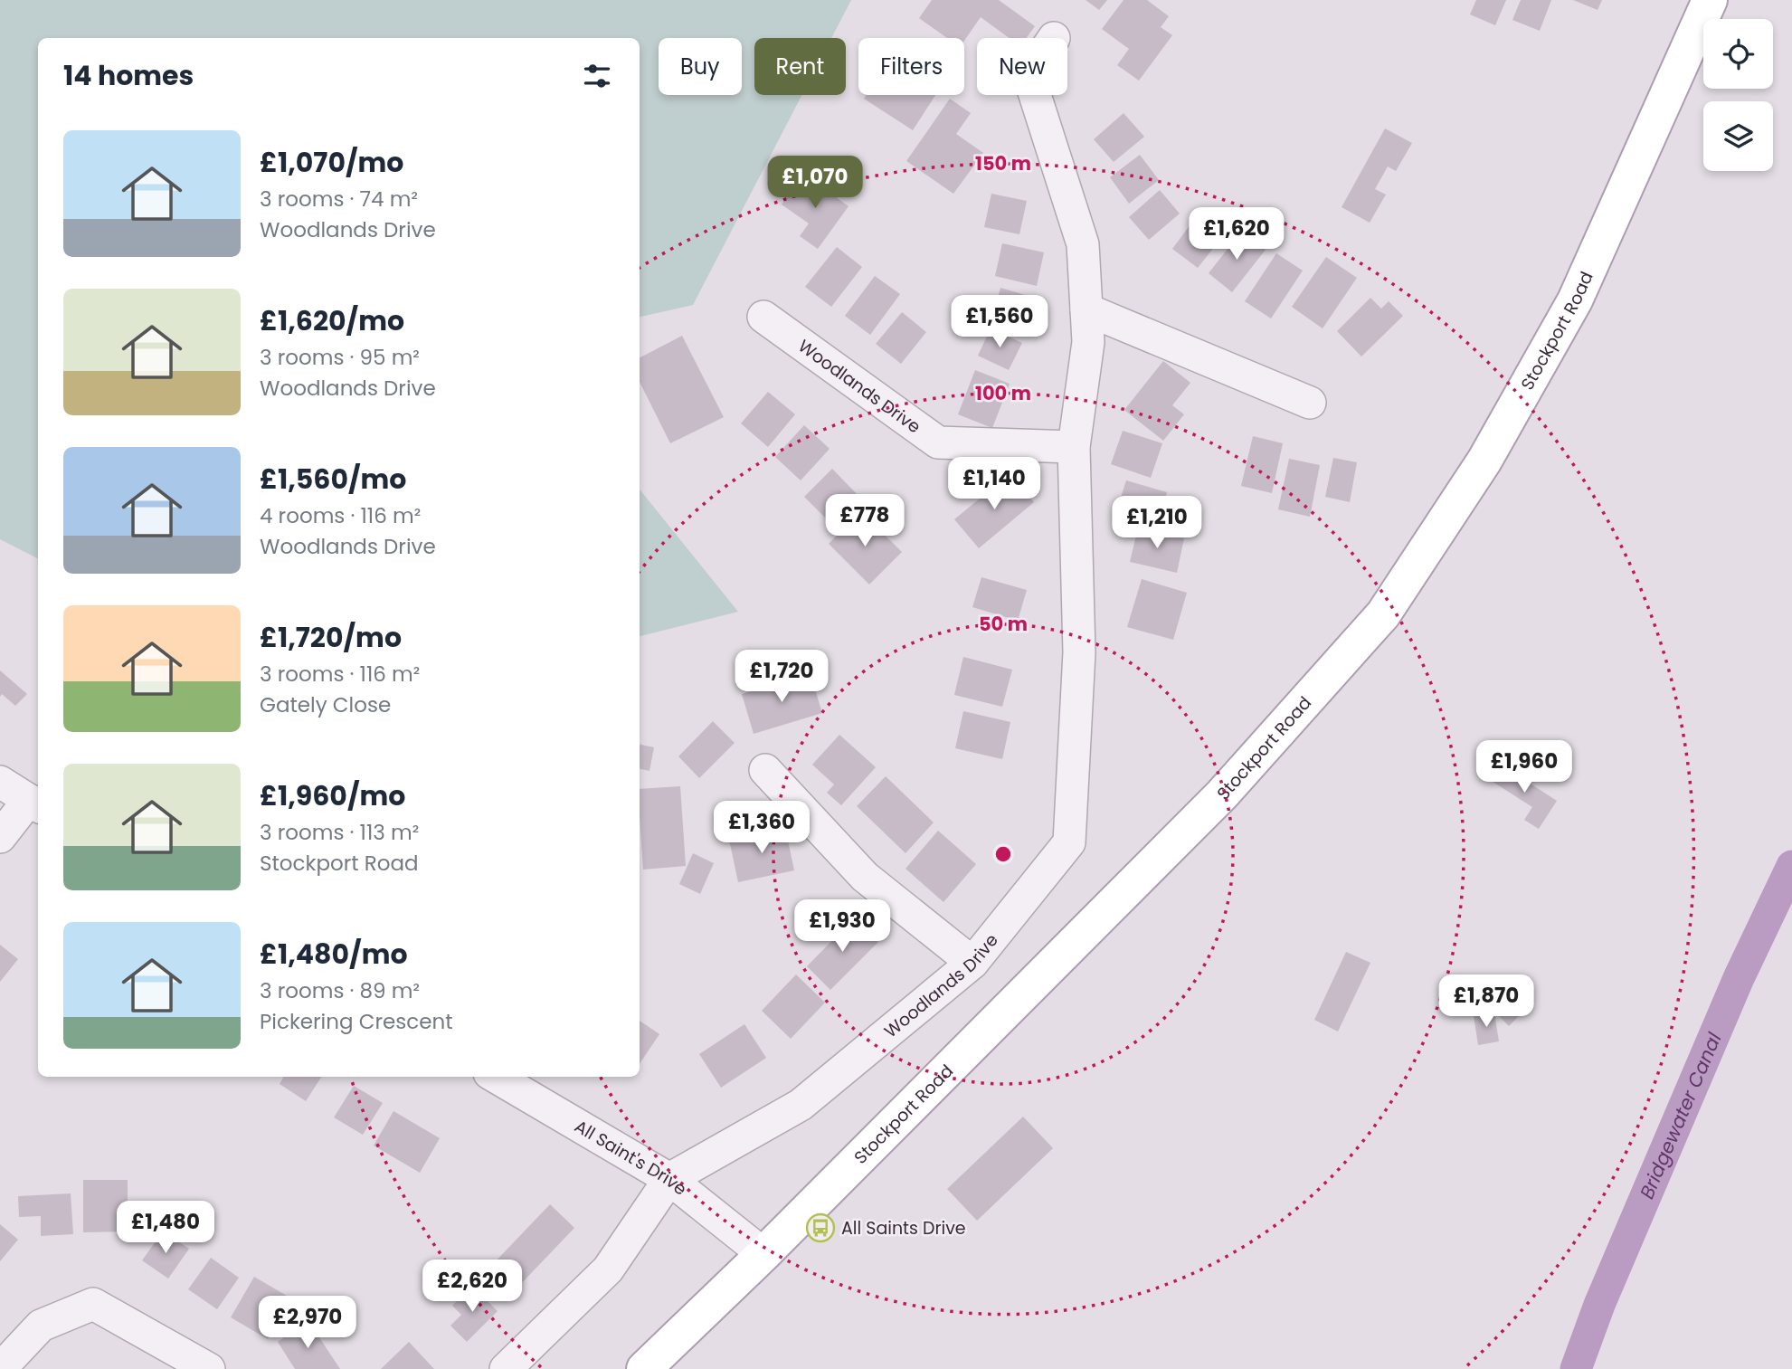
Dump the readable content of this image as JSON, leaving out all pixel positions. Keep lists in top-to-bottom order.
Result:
{
  "streets": {
    "main road": ["Stockport Road"],
    "street": ["Woodlands Drive", "All Saint's Drive"]
  },
  "crossings": [
    ["Stockport Road", "All Saint's Drive"],
    ["Woodlands Drive", "All Saint's Drive"]
  ],
  "water": ["Bridgewater Canal"],
  "places": {
    "bus stop": ["All Saints Drive"]
  },
  "page": {
    "chip": [
      "Buy",
      "Rent",
      "Filters",
      "New"
    ],
    "heading": "14 homes",
    "list": [
      {
        "name": "£1,070/mo",
        "note": "3 rooms · 74 m² · Woodlands Drive"
      },
      {
        "name": "£1,620/mo",
        "note": "3 rooms · 95 m² · Woodlands Drive"
      },
      {
        "name": "£1,560/mo",
        "note": "4 rooms · 116 m² · Woodlands Drive"
      },
      {
        "name": "£1,720/mo",
        "note": "3 rooms · 116 m² · Gately Close"
      },
      {
        "name": "£1,960/mo",
        "note": "3 rooms · 113 m² · Stockport Road"
      },
      {
        "name": "£1,480/mo",
        "note": "3 rooms · 89 m² · Pickering Crescent"
      }
    ],
    "price": [
      "£1,070",
      "£1,620",
      "£1,560",
      "£1,140",
      "£778",
      "£1,210",
      "£1,720",
      "£1,960",
      "£1,360",
      "£1,930",
      "£1,870",
      "£1,480",
      "£2,620",
      "£2,970"
    ]
  },
  "rings": ["150 m", "100 m", "50 m"]
}
